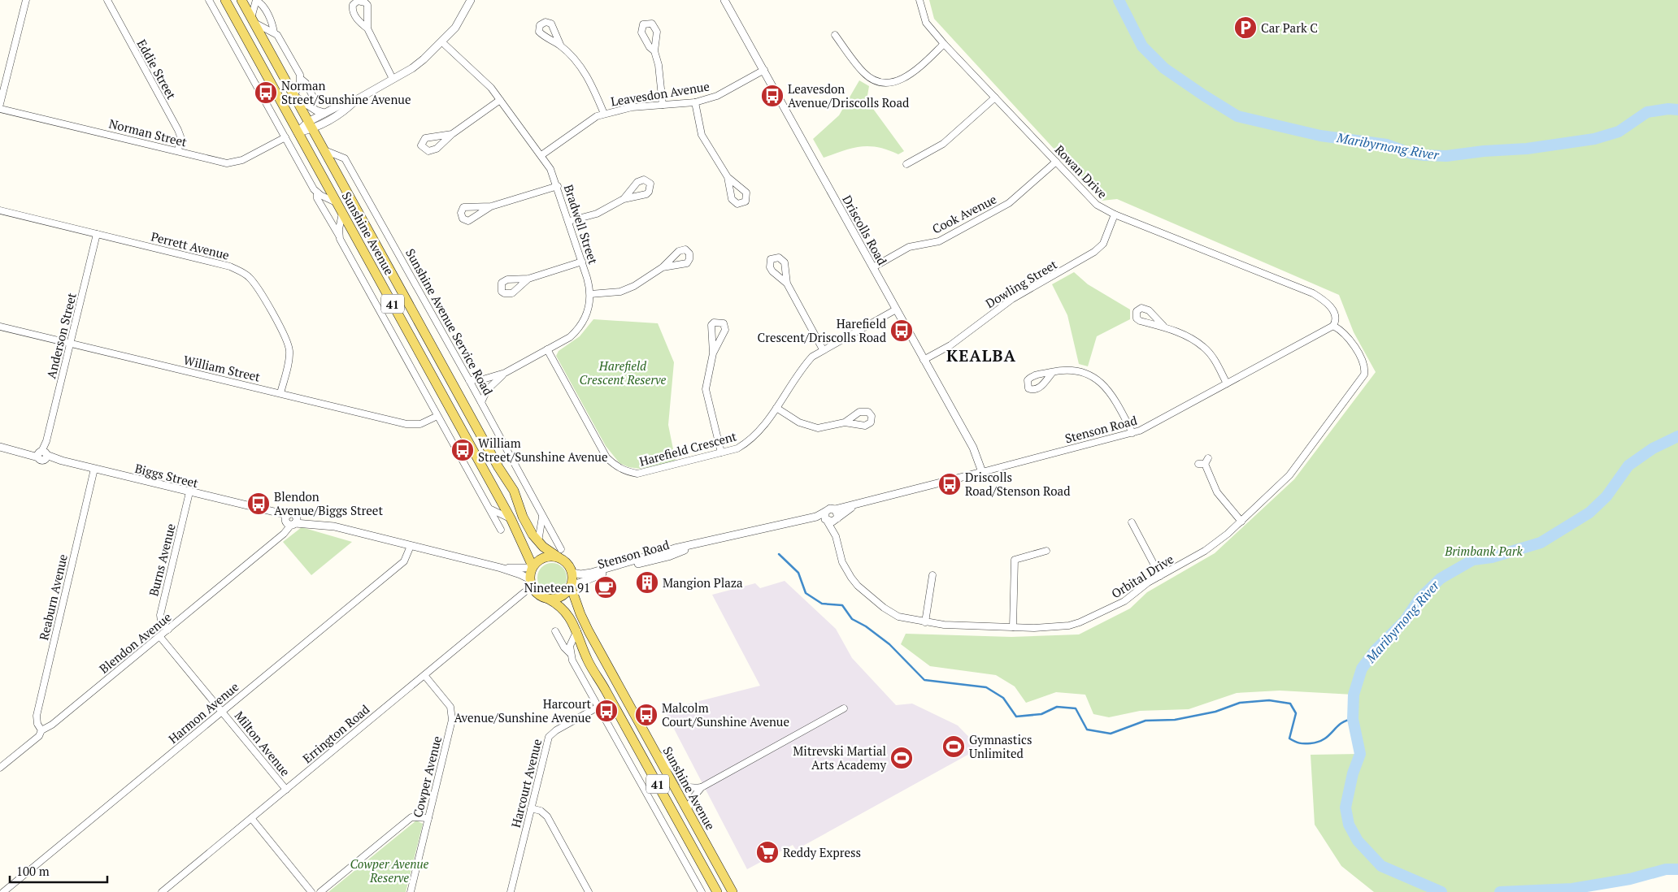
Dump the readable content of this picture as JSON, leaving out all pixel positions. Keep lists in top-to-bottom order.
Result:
{
  "streets": {
    "main road": ["Sunshine Avenue", "41"],
    "street": [
      "Eddie Street",
      "Leavesdon Avenue",
      "Norman Street",
      "Rowan Drive",
      "Cook Avenue",
      "Bradwell Street",
      "Driscolls Road",
      "Perrett Avenue",
      "Dowling Street",
      "Sunshine Avenue Service Road",
      "Anderson Street",
      "William Street",
      "Stenson Road",
      "Harefield Crescent",
      "Biggs Street",
      "Burns Avenue",
      "Orbital Drive",
      "Reaburn Avenue",
      "Blendon Avenue",
      "Harmon Avenue",
      "Errington Road",
      "Milton Avenue",
      "Cowper Avenue",
      "Harcourt Avenue"
    ]
  },
  "crossings": [
    ["Eddie Street", "Norman Street"],
    ["Leavesdon Avenue", "Bradwell Street"],
    ["Leavesdon Avenue", "Driscolls Road"],
    ["Rowan Drive", "Cook Avenue"],
    ["Rowan Drive", "Dowling Street"],
    ["Rowan Drive", "Stenson Road"],
    ["Rowan Drive", "Orbital Drive"],
    ["Cook Avenue", "Driscolls Road"],
    ["Bradwell Street", "Sunshine Avenue Service Road"],
    ["Bradwell Street", "Harefield Crescent"],
    ["Driscolls Road", "Dowling Street"],
    ["Driscolls Road", "Stenson Road"],
    ["Driscolls Road", "Harefield Crescent"],
    ["Sunshine Avenue", "41"],
    ["Sunshine Avenue", "Sunshine Avenue Service Road"],
    ["Sunshine Avenue", "Stenson Road"],
    ["Sunshine Avenue", "Biggs Street"],
    ["Perrett Avenue", "Anderson Street"],
    ["Perrett Avenue", "William Street"],
    ["41", "Sunshine Avenue Service Road"],
    ["41", "Stenson Road"],
    ["41", "Biggs Street"],
    ["Sunshine Avenue Service Road", "Stenson Road"],
    ["Sunshine Avenue Service Road", "Biggs Street"],
    ["Anderson Street", "William Street"],
    ["Anderson Street", "Biggs Street"],
    ["Stenson Road", "Biggs Street"],
    ["Stenson Road", "Orbital Drive"],
    ["Biggs Street", "Burns Avenue"],
    ["Biggs Street", "Reaburn Avenue"],
    ["Biggs Street", "Blendon Avenue"],
    ["Biggs Street", "Harmon Avenue"],
    ["Burns Avenue", "Blendon Avenue"],
    ["Reaburn Avenue", "Blendon Avenue"],
    ["Blendon Avenue", "Milton Avenue"],
    ["Harmon Avenue", "Milton Avenue"],
    ["Errington Road", "Milton Avenue"],
    ["Errington Road", "Cowper Avenue"]
  ],
  "districts": ["KEALBA"],
  "water": ["Maribyrnong River"],
  "parks": ["Harefield Crescent Reserve", "Brimbank Park", "Cowper Avenue Reserve"],
  "places": {
    "parking": ["Car Park C"],
    "bus stop": [
      "Norman Street/Sunshine Avenue",
      "Leavesdon Avenue/Driscolls Road",
      "Harefield Crescent/Driscolls Road",
      "William Street/Sunshine Avenue",
      "Driscolls Road/Stenson Road",
      "Blendon Avenue/Biggs Street",
      "Harcourt Avenue/Sunshine Avenue",
      "Malcolm Court/Sunshine Avenue"
    ],
    "building": ["Mangion Plaza"],
    "cafe": ["Nineteen 91"],
    "sports": ["Gymnastics Unlimited", "Mitrevski Martial Arts Academy"],
    "supermarket": ["Reddy Express"]
  },
  "scale_bar": "100 m"
}
